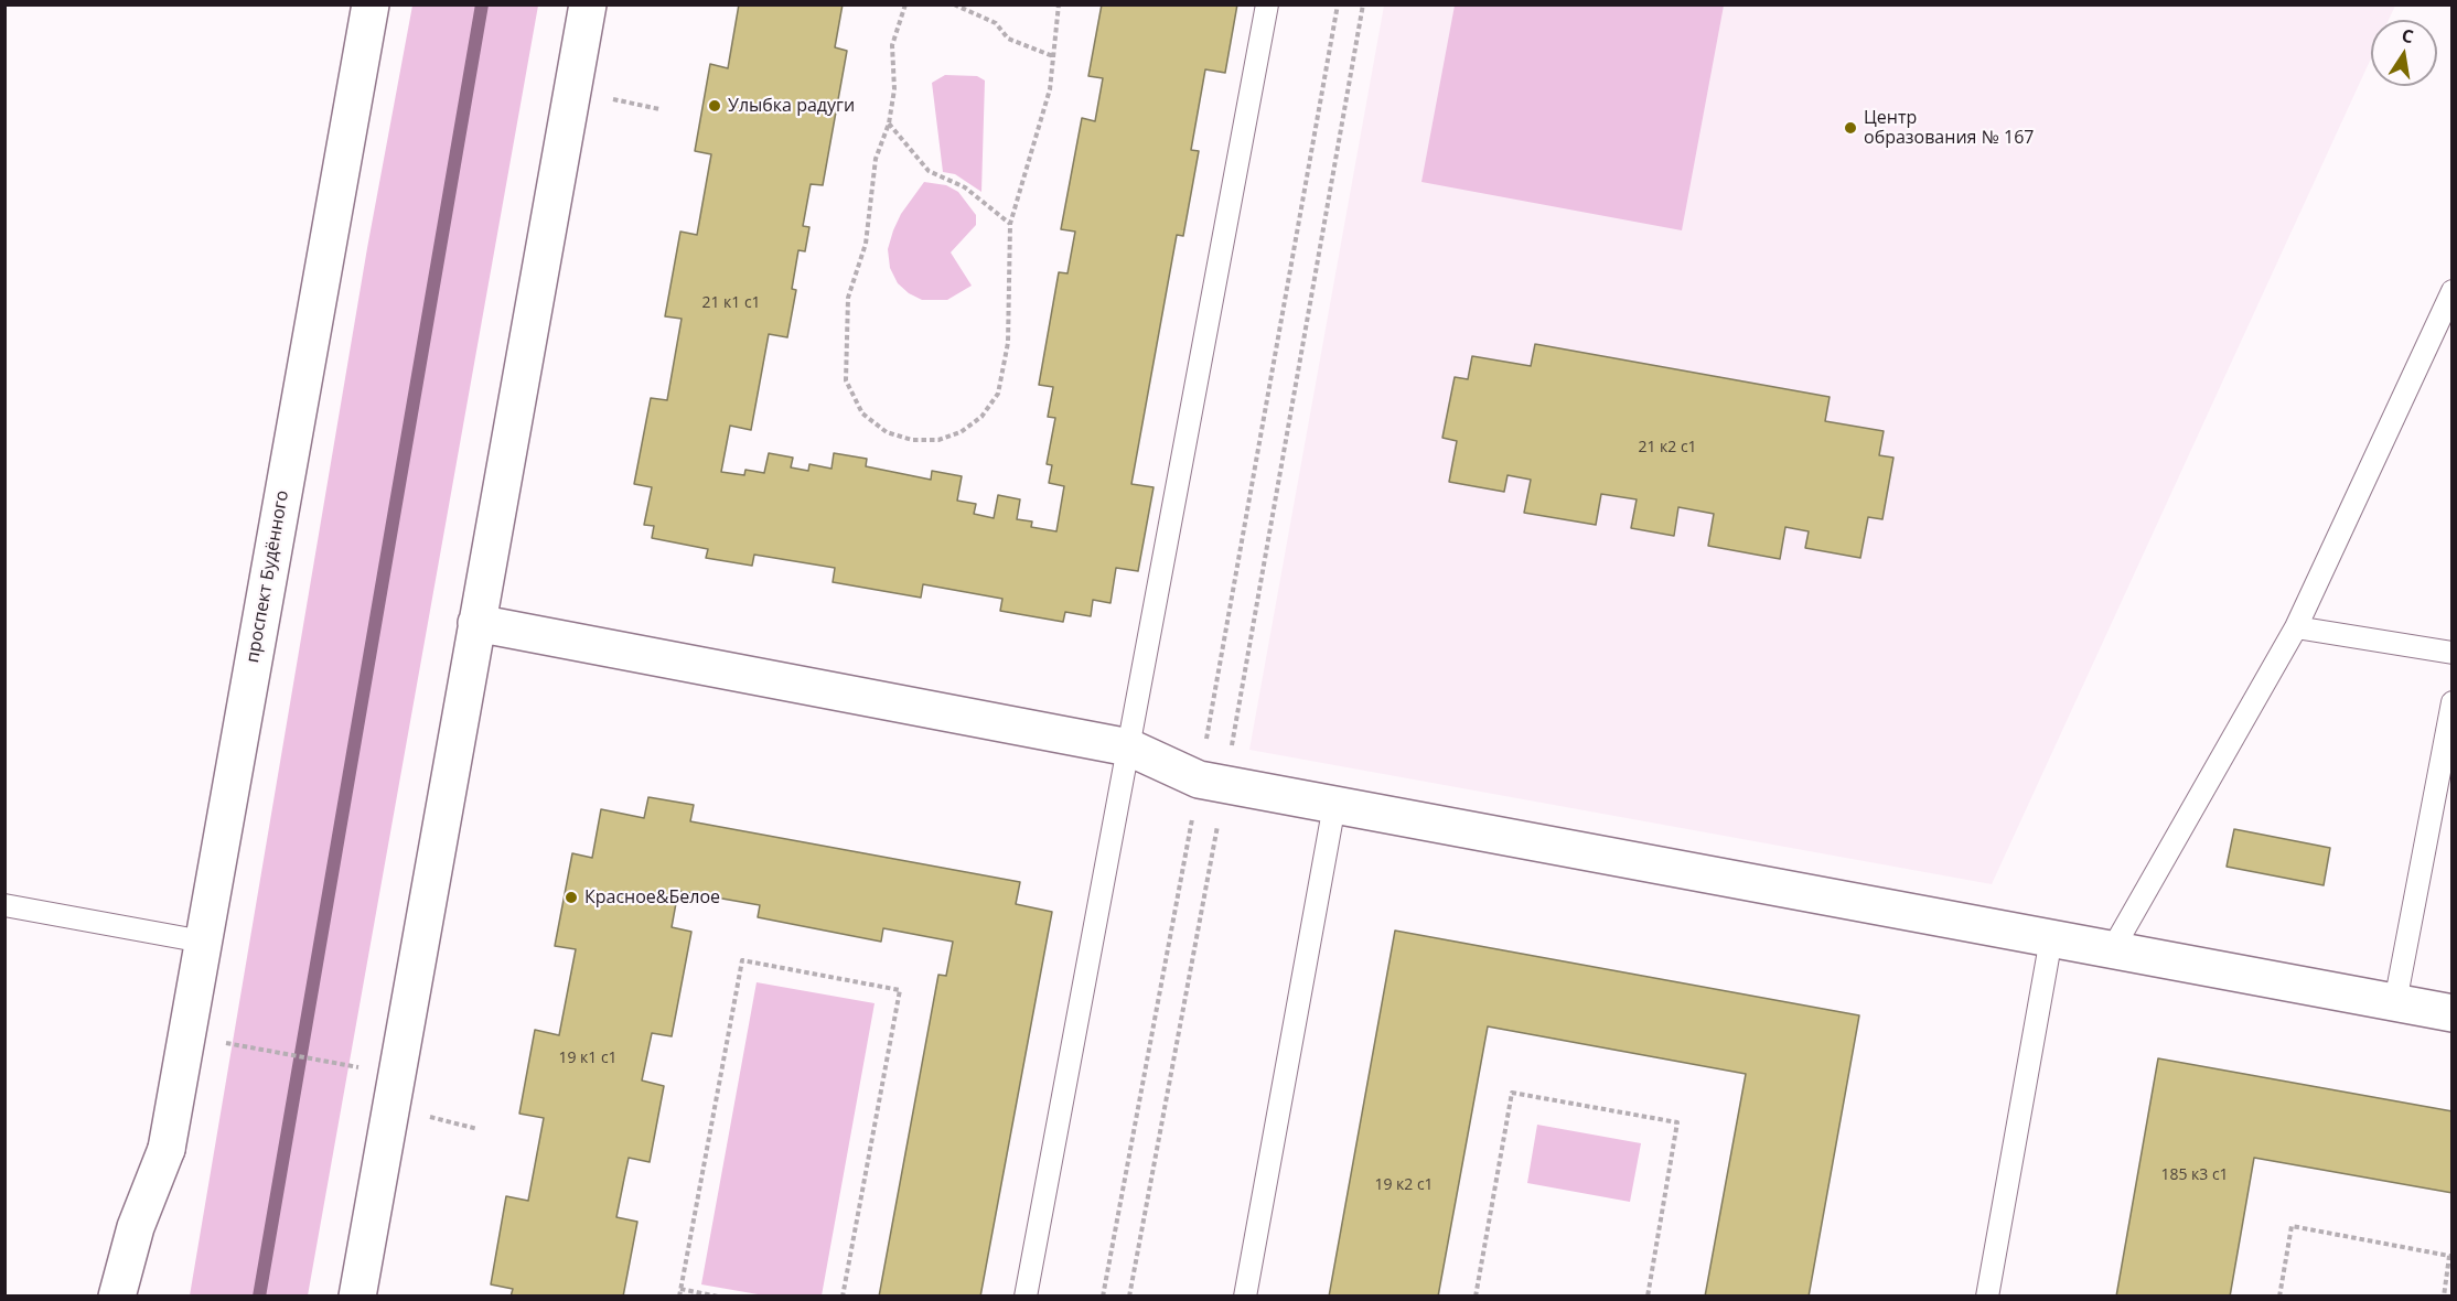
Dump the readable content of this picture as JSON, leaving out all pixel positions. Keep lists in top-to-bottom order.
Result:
{
  "streets": {
    "street": ["проспект Будённого"]
  },
  "places": ["Улыбка радуги", "Центр образования № 167", "Красное&Белое"],
  "house_numbers": [
    "21 к1 с1",
    "21 к2 с1",
    "19 к1 с1",
    "185 к3 с1",
    "19 к2 с1"
  ],
  "north": "top"
}
